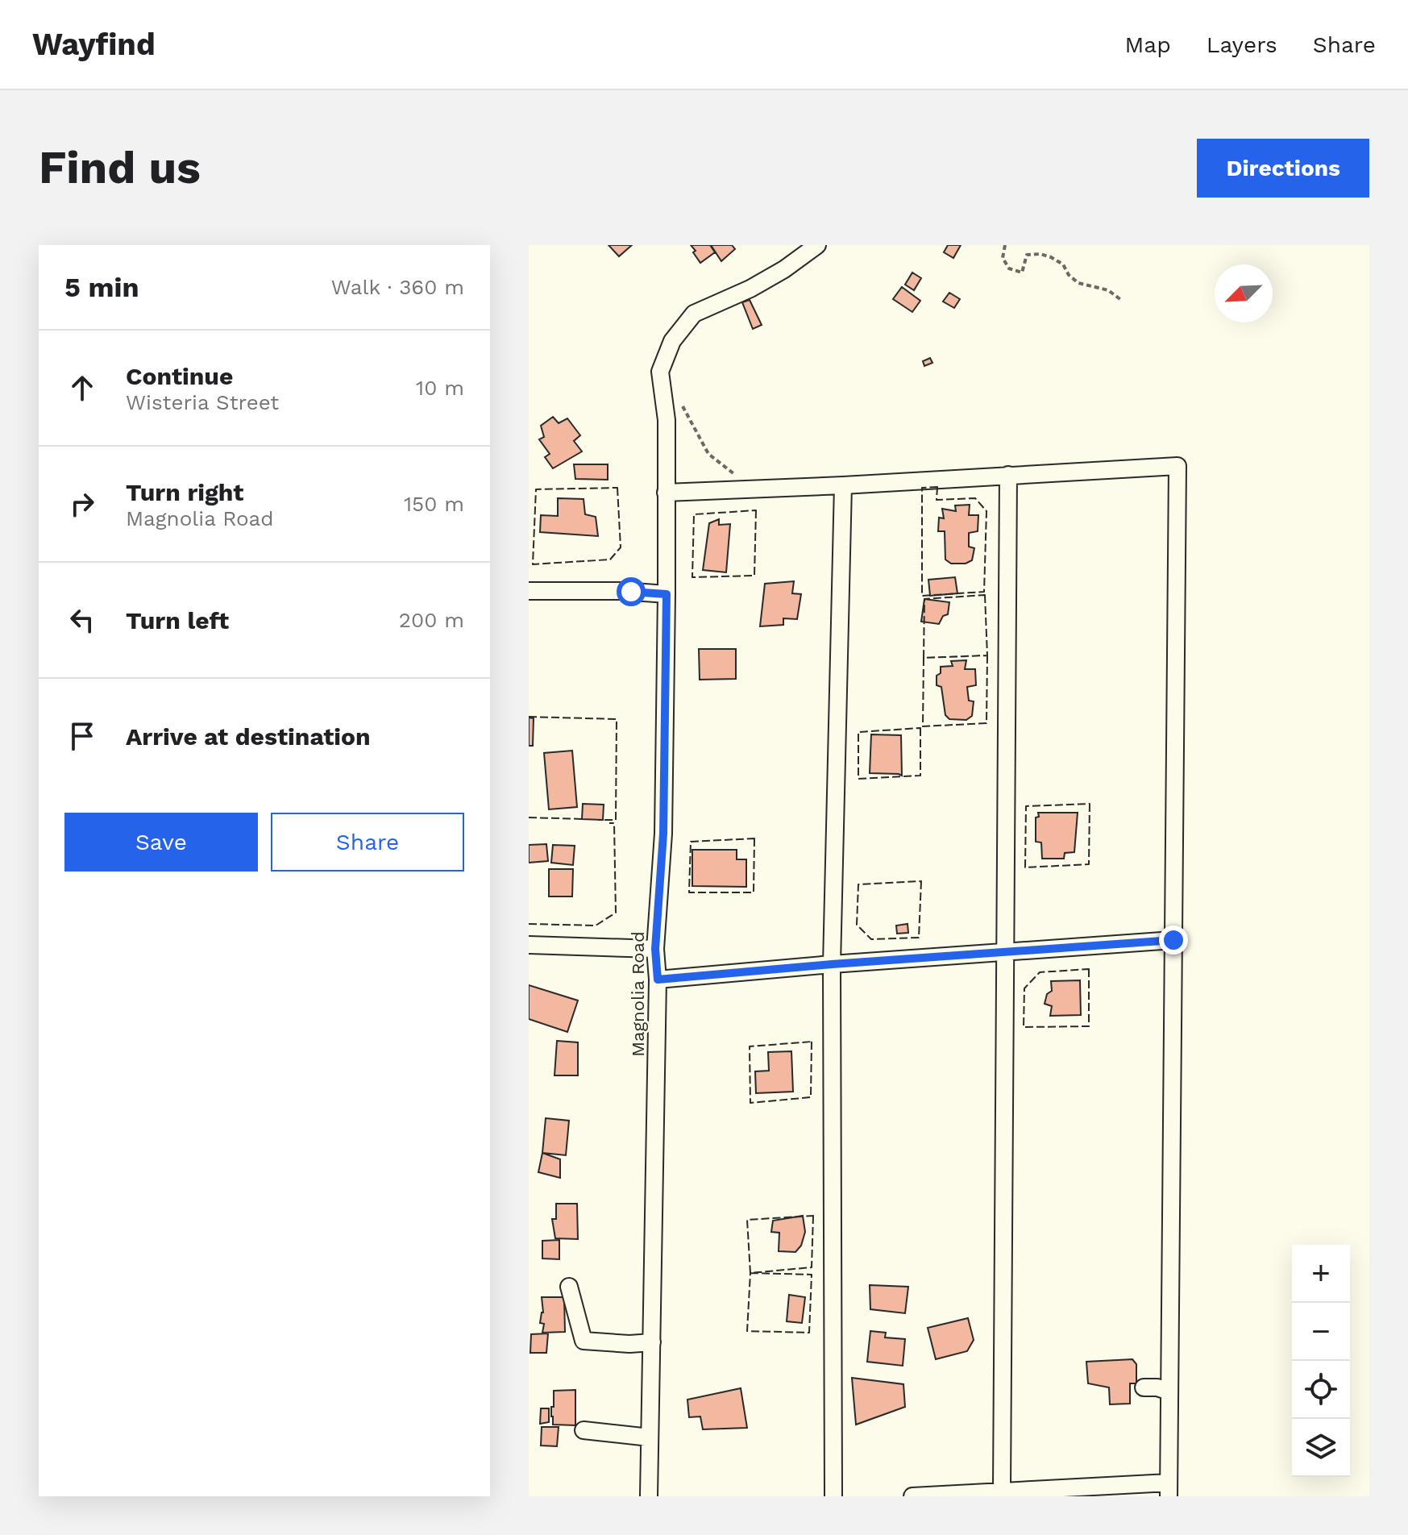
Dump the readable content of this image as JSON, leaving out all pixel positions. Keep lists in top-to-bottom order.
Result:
{
  "streets": {
    "street": ["Magnolia Road"]
  },
  "north": "bottom left",
  "page": {
    "header": "Wayfind",
    "nav": ["Map", "Layers", "Share"],
    "buttons": [
      "Directions",
      ["Save", "Share"]
    ],
    "title": "Find us",
    "heading": ["5 min", "Walk · 360 m"],
    "list": [
      ["Continue", "Wisteria Street", "10 m"],
      ["Turn right", "Magnolia Road", "150 m"],
      ["Turn left", "200 m"],
      "Arrive at destination"
    ],
    "map_buttons": ["+", "−"]
  }
}
